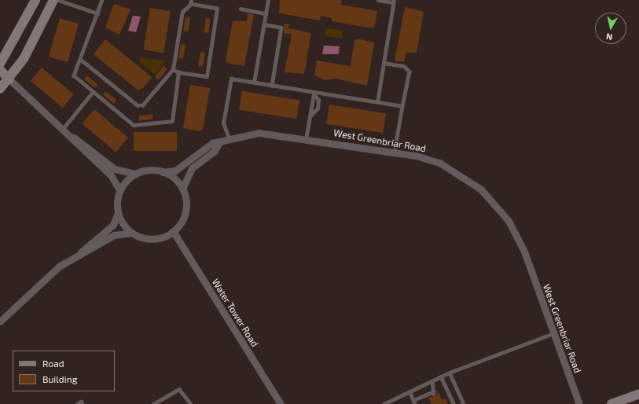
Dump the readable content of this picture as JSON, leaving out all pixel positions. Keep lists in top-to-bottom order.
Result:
{
  "streets": {
    "street": ["West Greenbriar Road", "Water Tower Road"]
  },
  "crossings": [
    ["West Greenbriar Road", "Water Tower Road"]
  ],
  "legend": ["Road", "Building"],
  "north": "bottom"
}
